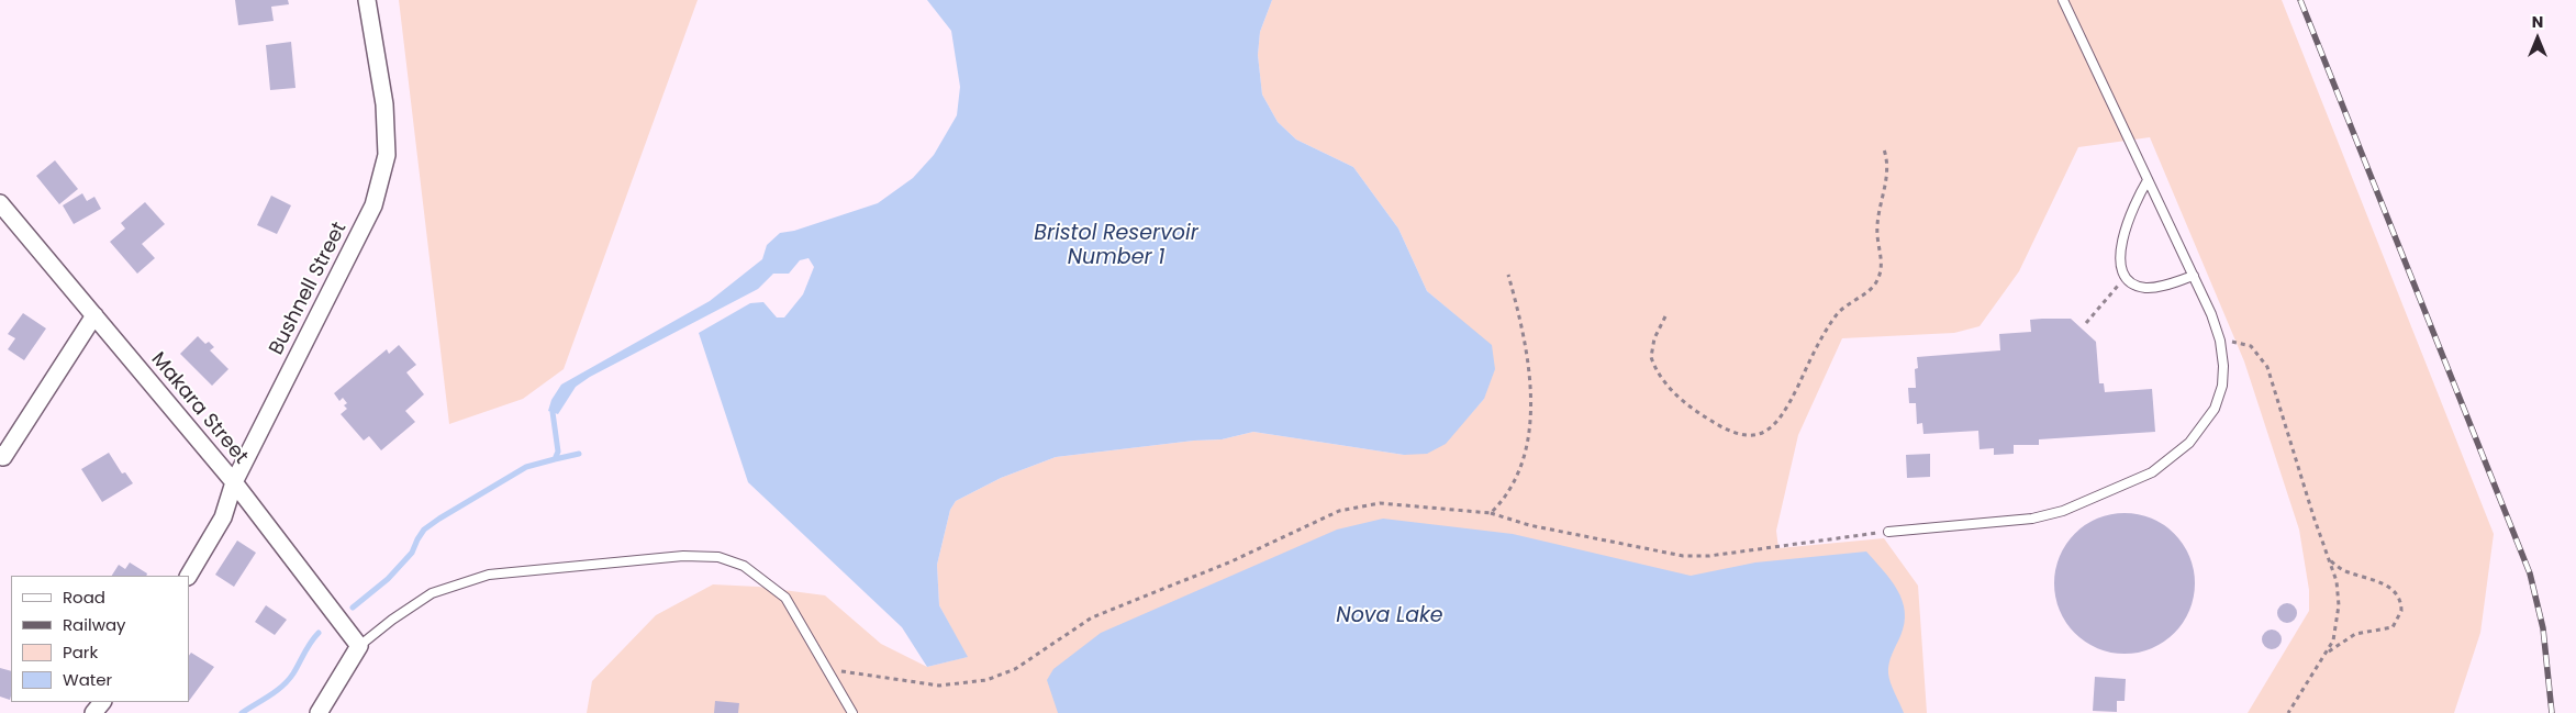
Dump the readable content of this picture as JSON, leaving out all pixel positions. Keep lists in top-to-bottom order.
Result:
{
  "streets": {
    "street": ["Bushnell Street", "Makara Street"]
  },
  "crossings": [
    ["Bushnell Street", "Makara Street"]
  ],
  "water": ["Bristol Reservoir Number 1", "Nova Lake"],
  "legend": [
    "Road",
    "Railway",
    "Park",
    "Water"
  ],
  "north": "top"
}
